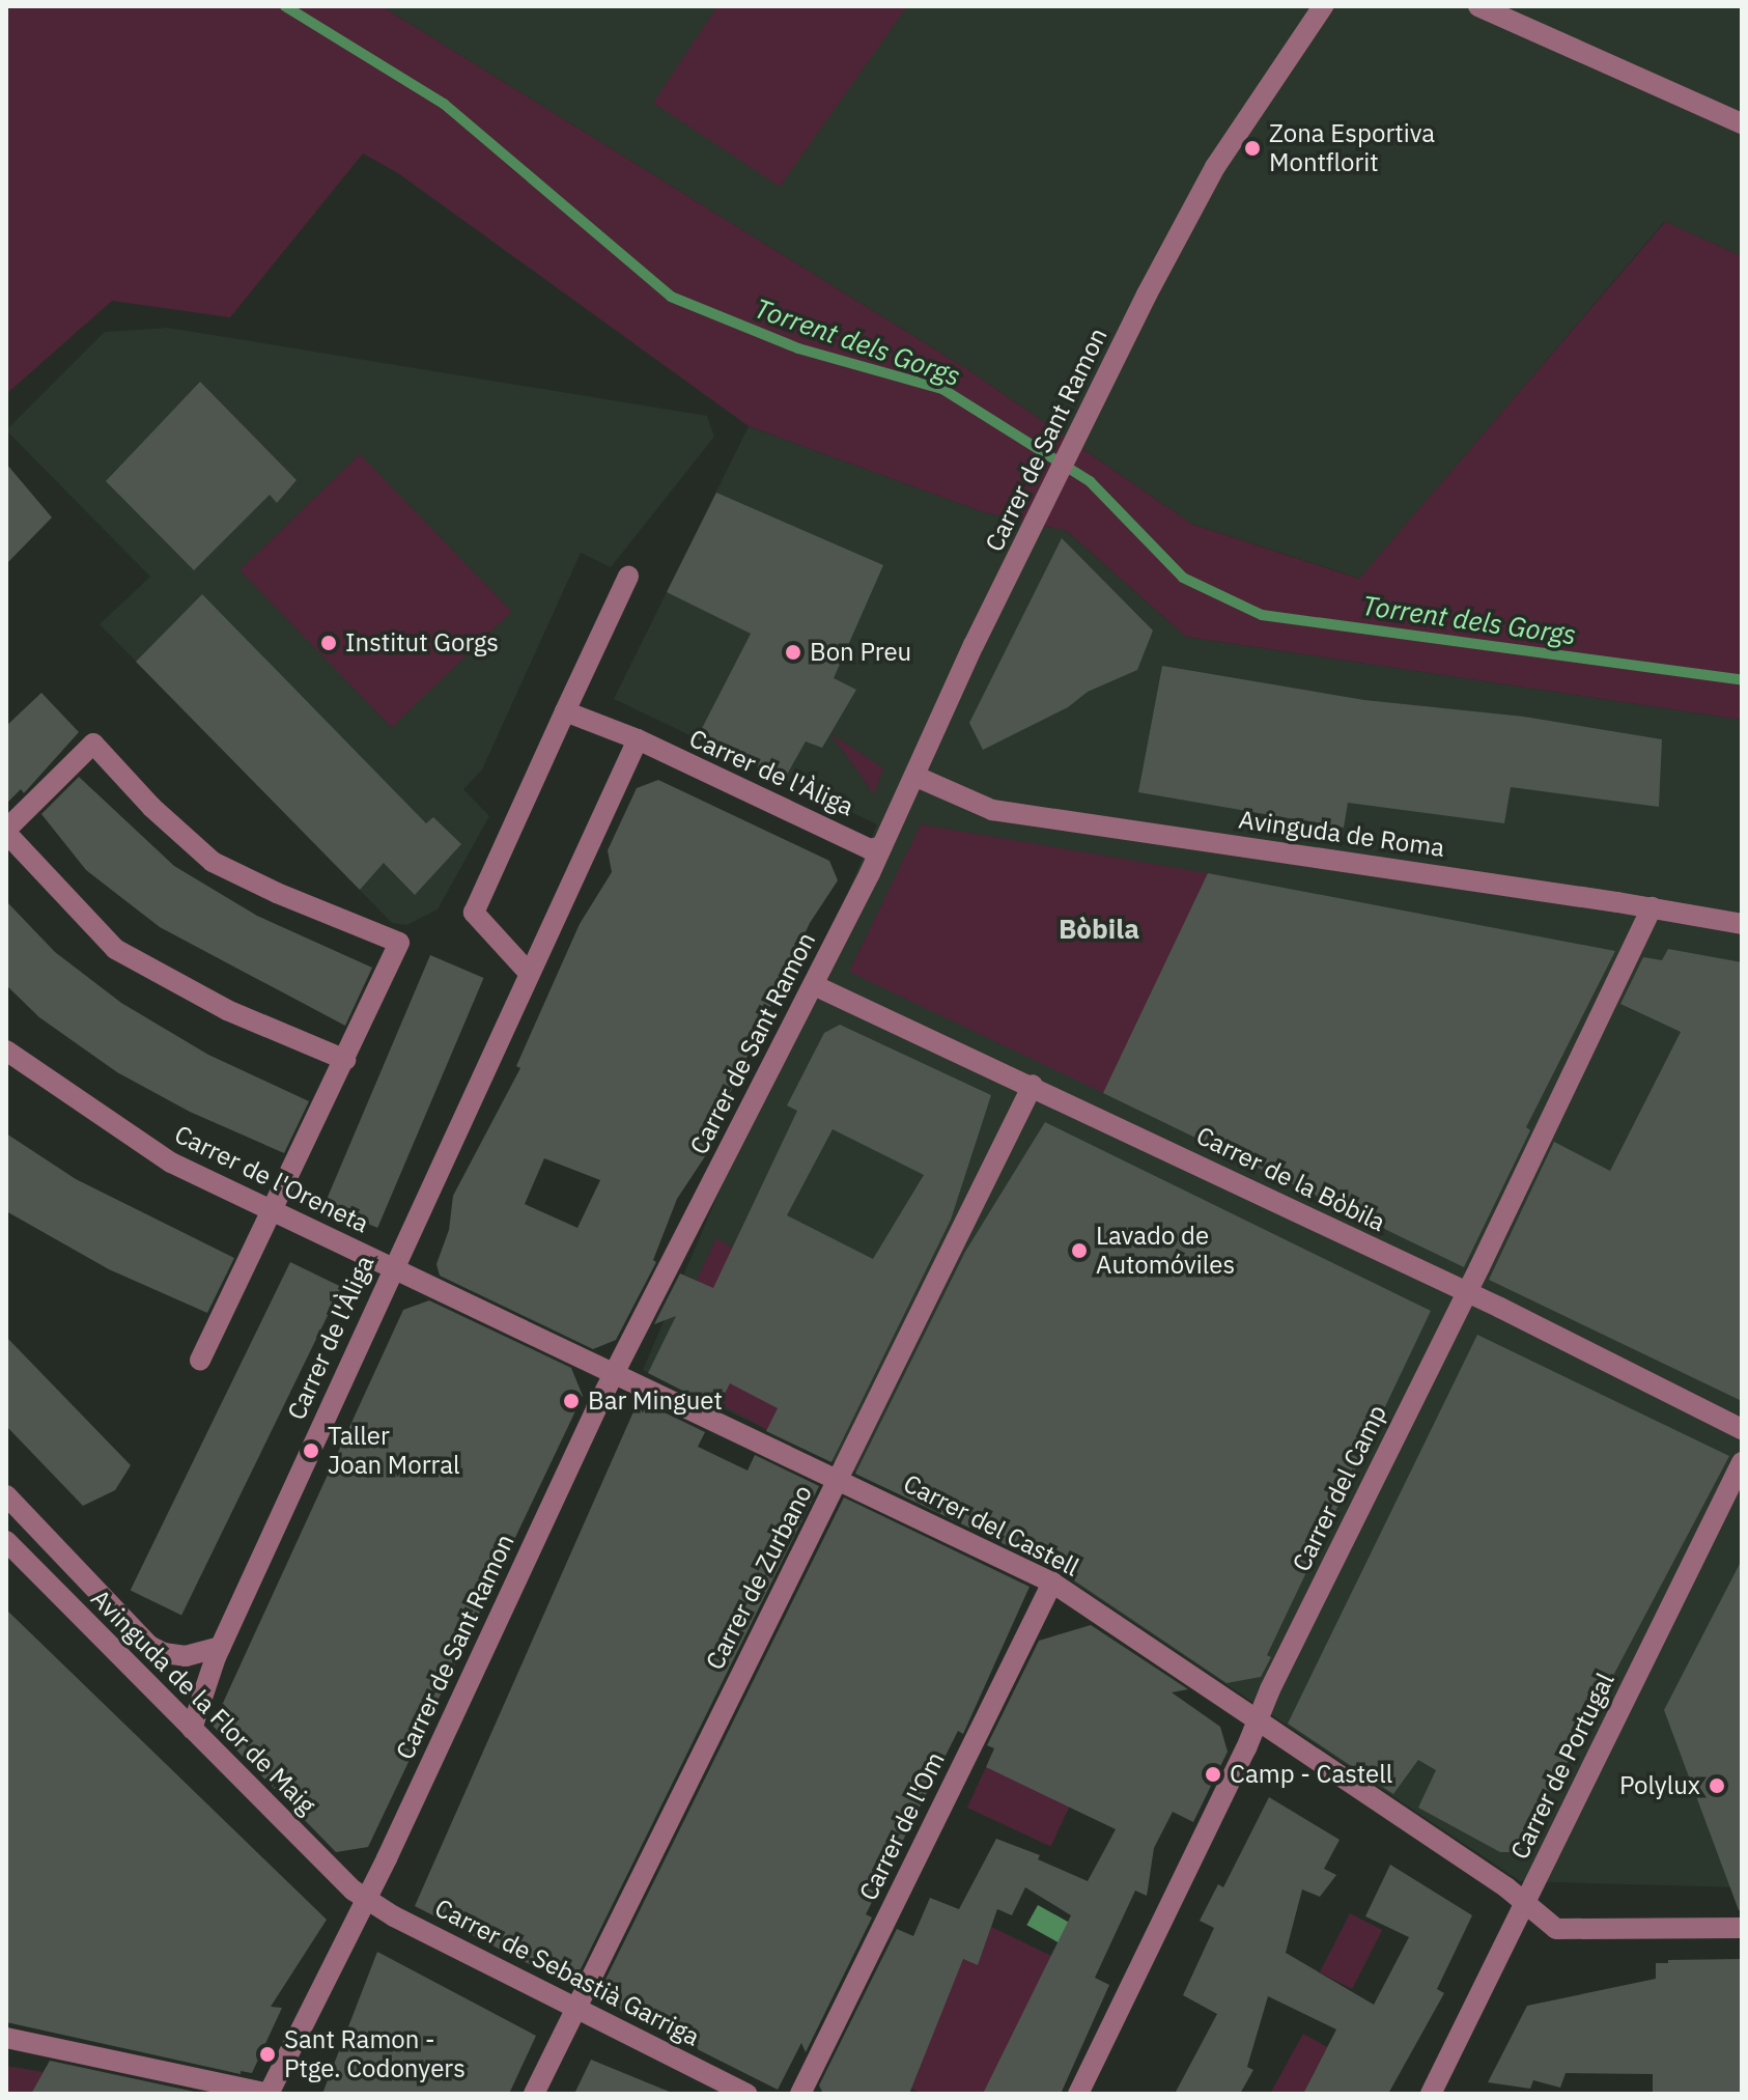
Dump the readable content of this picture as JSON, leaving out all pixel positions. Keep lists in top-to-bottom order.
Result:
{
  "streets": {
    "street": [
      "Carrer de Sant Ramon",
      "Carrer de l'Àliga",
      "Avinguda de Roma",
      "Carrer de l'Oreneta",
      "Carrer de la Bòbila",
      "Carrer del Camp",
      "Carrer del Castell",
      "Carrer de Zurbano",
      "Avinguda de la Flor de Maig",
      "Carrer de Portugal",
      "Carrer de l'Om",
      "Carrer de Sebastià Garriga"
    ]
  },
  "crossings": [
    ["Carrer de Sant Ramon", "Carrer de l'Àliga"],
    ["Carrer de Sant Ramon", "Avinguda de Roma"],
    ["Carrer de Sant Ramon", "Carrer de la Bòbila"],
    ["Carrer de Sant Ramon", "Carrer del Castell"],
    ["Carrer de Sant Ramon", "Avinguda de la Flor de Maig"],
    ["Carrer de Sant Ramon", "Carrer de Sebastià Garriga"],
    ["Carrer de l'Àliga", "Carrer de l'Oreneta"],
    ["Carrer de l'Àliga", "Carrer del Castell"],
    ["Carrer de l'Àliga", "Avinguda de la Flor de Maig"],
    ["Avinguda de Roma", "Carrer del Camp"],
    ["Carrer de l'Oreneta", "Carrer del Castell"],
    ["Carrer de la Bòbila", "Carrer del Camp"],
    ["Carrer de la Bòbila", "Carrer de Zurbano"],
    ["Carrer del Camp", "Carrer del Castell"],
    ["Carrer del Castell", "Carrer de Zurbano"],
    ["Carrer del Castell", "Carrer de Portugal"],
    ["Carrer del Castell", "Carrer de l'Om"],
    ["Carrer de Zurbano", "Carrer de Sebastià Garriga"],
    ["Avinguda de la Flor de Maig", "Carrer de Sebastià Garriga"]
  ],
  "districts": ["Bòbila"],
  "water": ["Torrent dels Gorgs"],
  "places": [
    "Zona Esportiva Montflorit",
    "Institut Gorgs",
    "Bon Preu",
    "Lavado de Automóviles",
    "Bar Minguet",
    "Taller Joan Morral",
    "Camp - Castell",
    "Polylux",
    "Sant Ramon - Ptge. Codonyers"
  ]
}
